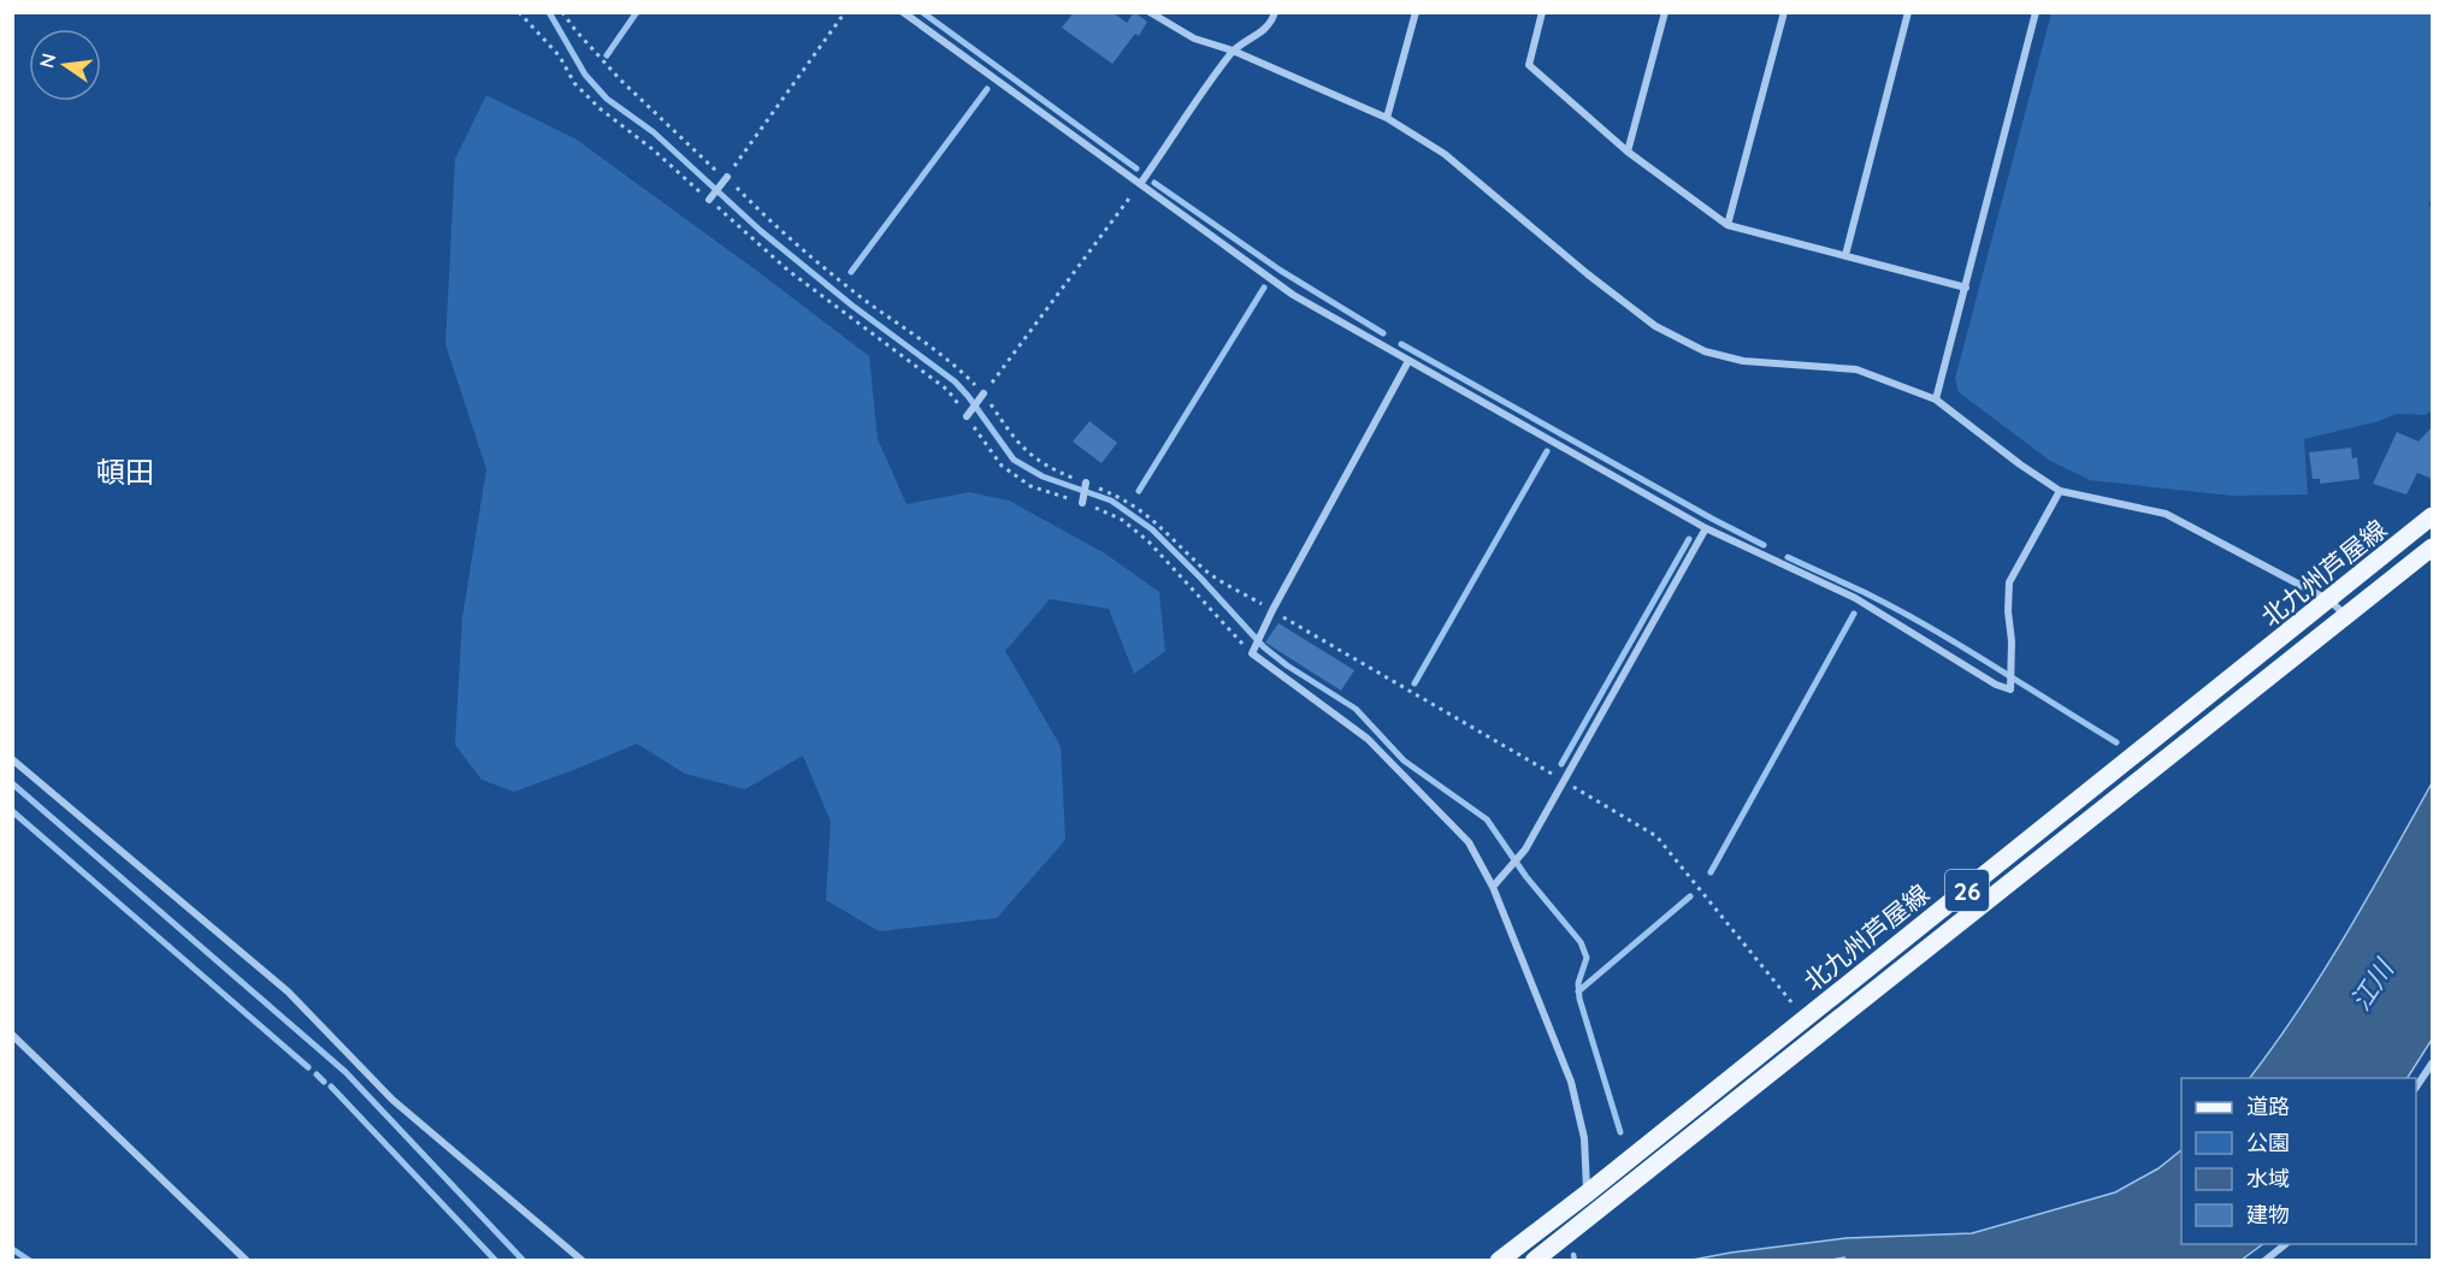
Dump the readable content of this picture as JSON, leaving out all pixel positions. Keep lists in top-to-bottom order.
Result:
{
  "streets": {
    "main road": ["北九州芦屋線", "26"]
  },
  "districts": ["頓田"],
  "water": ["江川"],
  "legend": [
    "道路",
    "公園",
    "水域",
    "建物"
  ],
  "north": "left"
}
